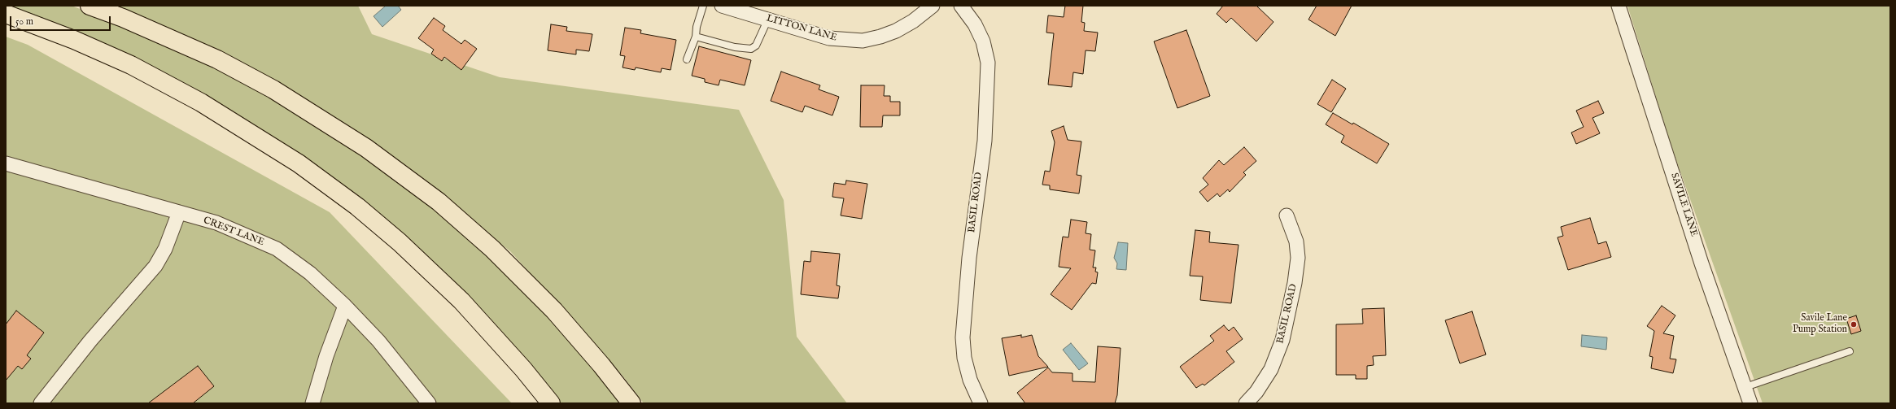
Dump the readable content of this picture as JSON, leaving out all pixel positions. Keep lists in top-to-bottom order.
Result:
{
  "streets": {
    "street": [
      "LITTON LANE",
      "BASIL ROAD",
      "SAVILE LANE",
      "CREST LANE"
    ]
  },
  "places": ["Savile Lane Pump Station"],
  "scale_bar": "50 m"
}
